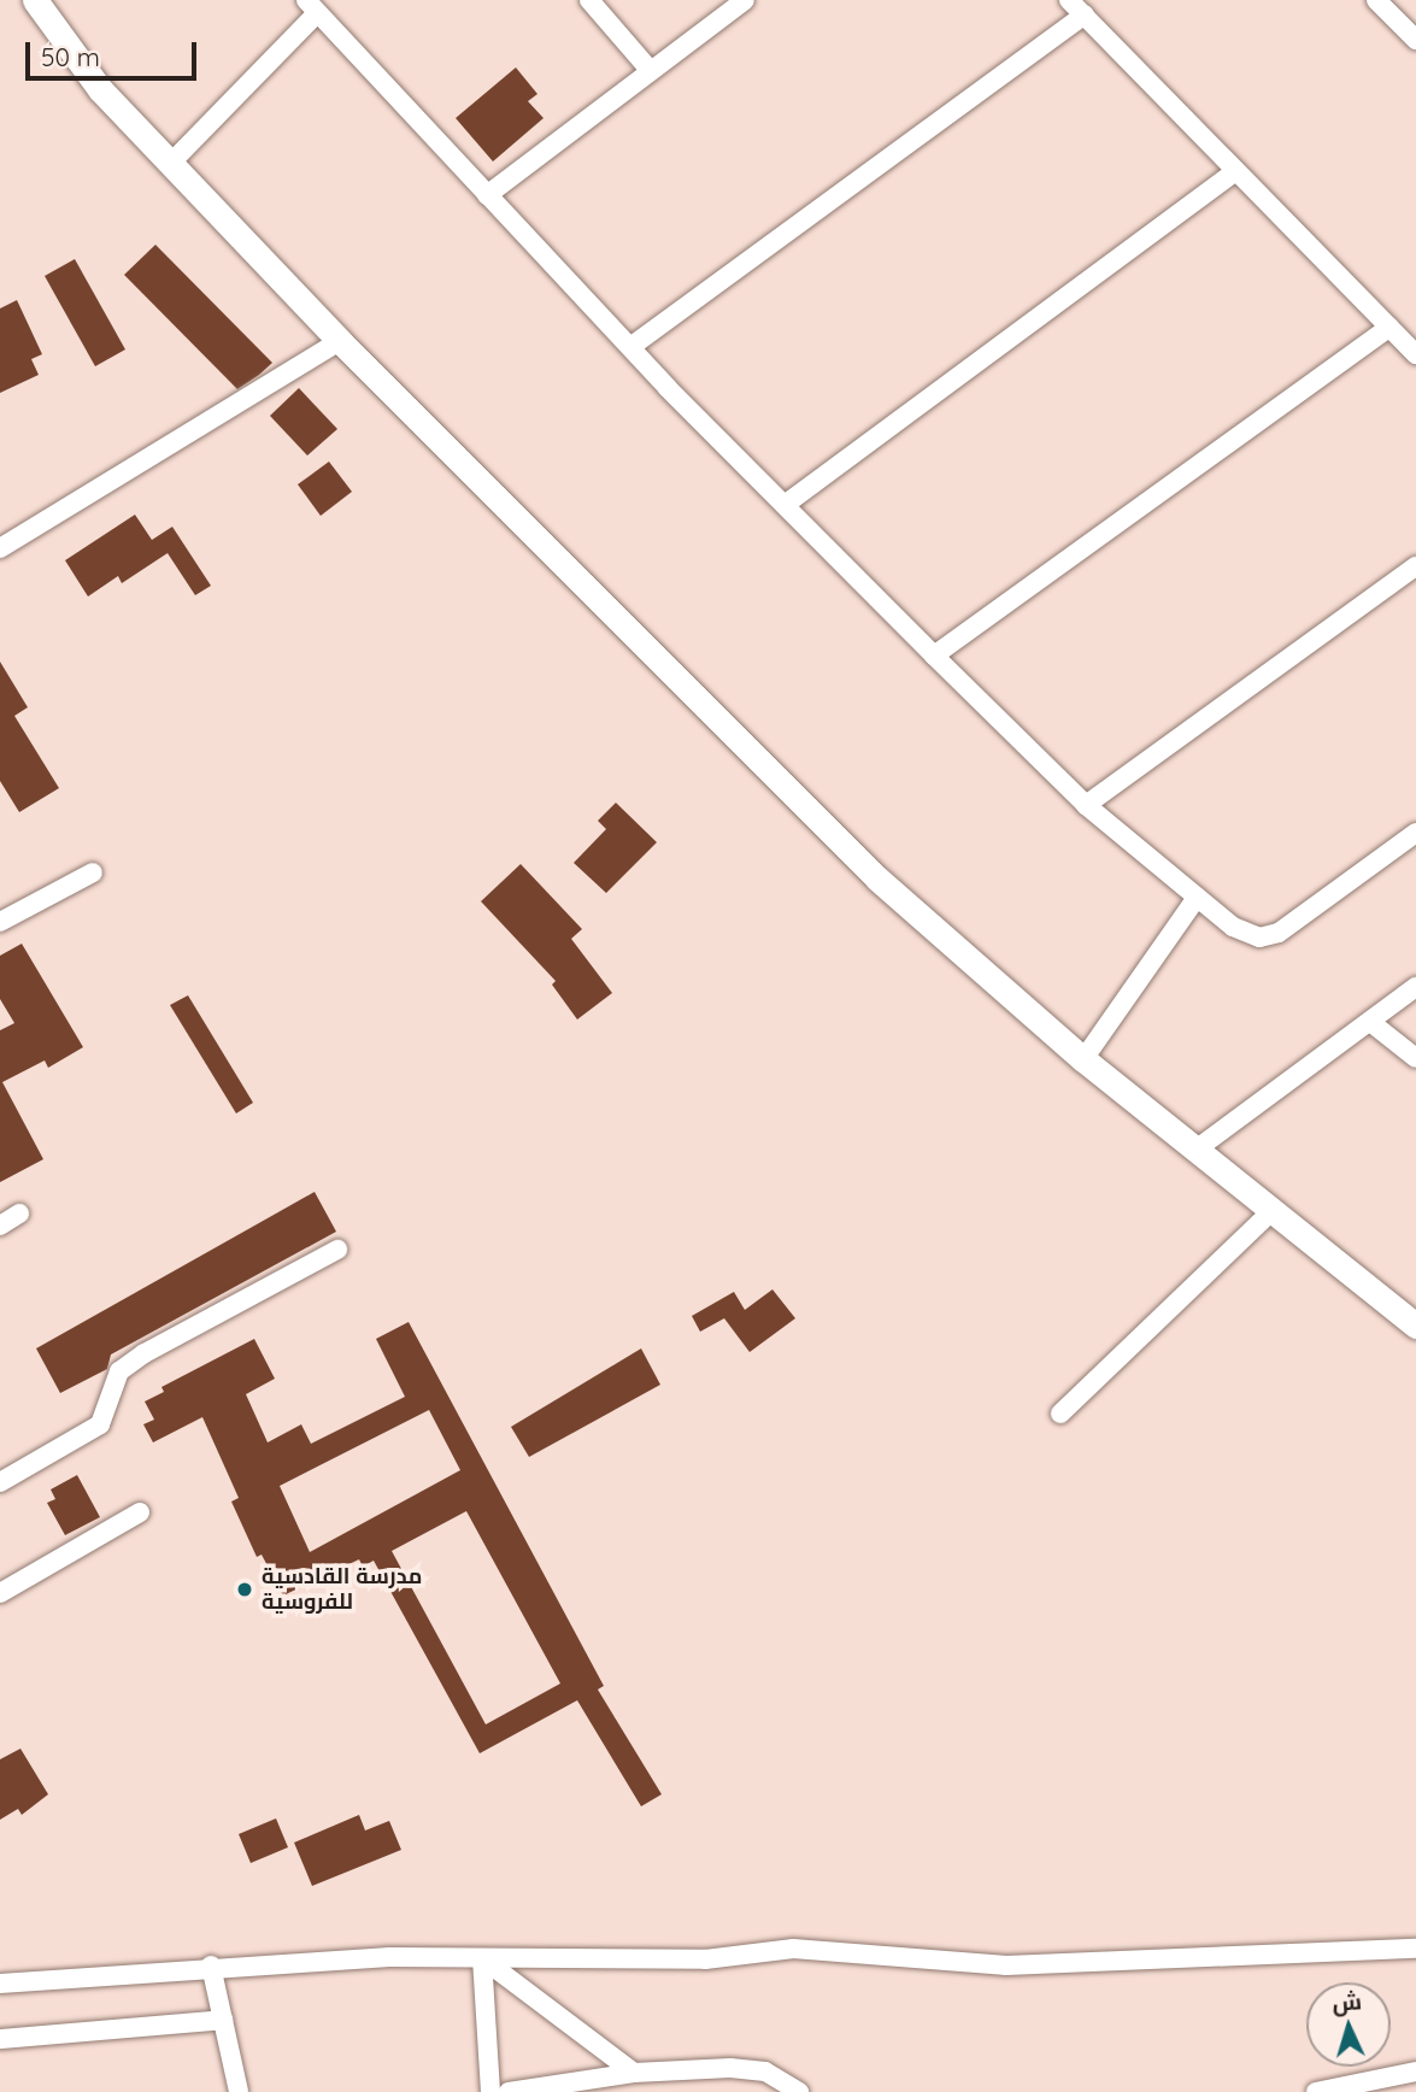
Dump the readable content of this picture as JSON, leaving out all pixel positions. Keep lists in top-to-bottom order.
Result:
{
  "places": ["مدرسة القادسية للفروسية"],
  "scale_bar": "50 m",
  "north": "top"
}
